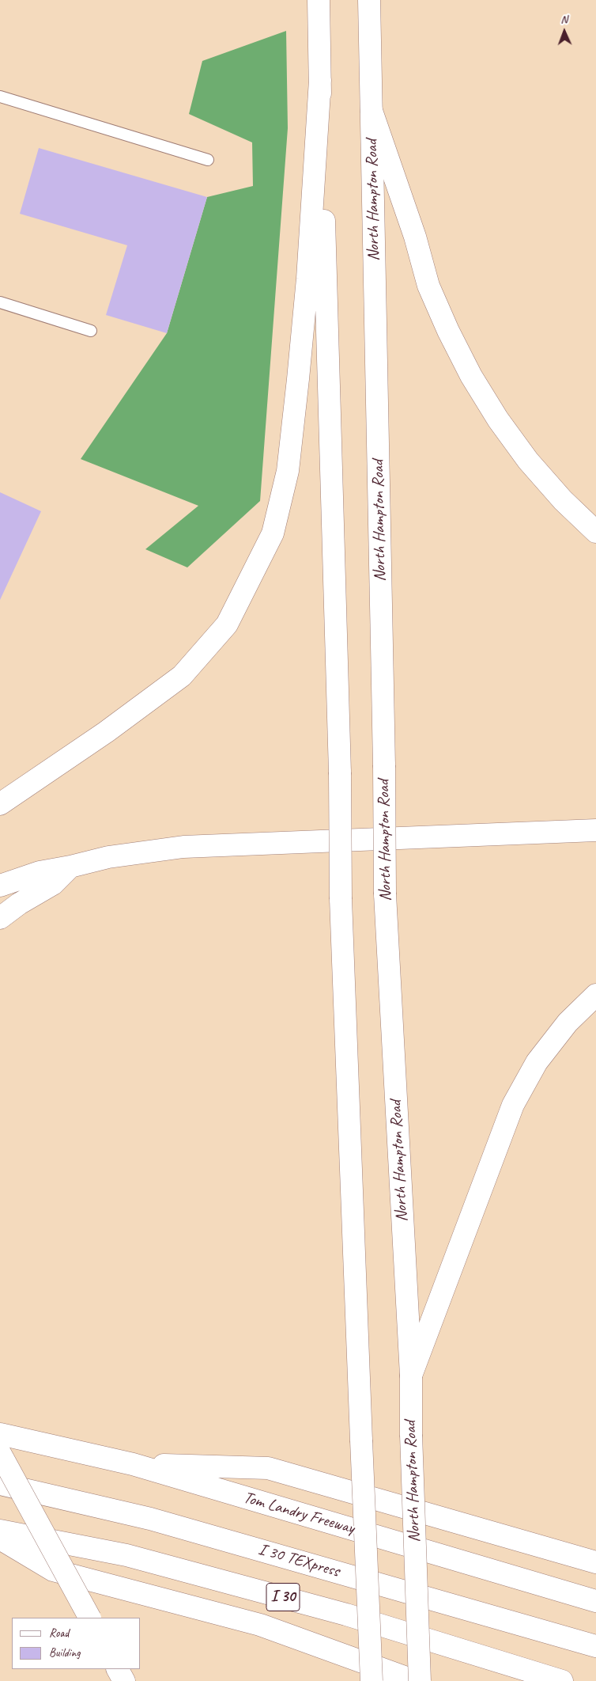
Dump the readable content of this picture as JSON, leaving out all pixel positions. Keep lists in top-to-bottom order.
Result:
{
  "streets": {
    "main road": [
      "North Hampton Road",
      "Tom Landry Freeway",
      "I 30 TEXpress",
      "I 30"
    ]
  },
  "legend": ["Road", "Building"],
  "north": "top"
}
